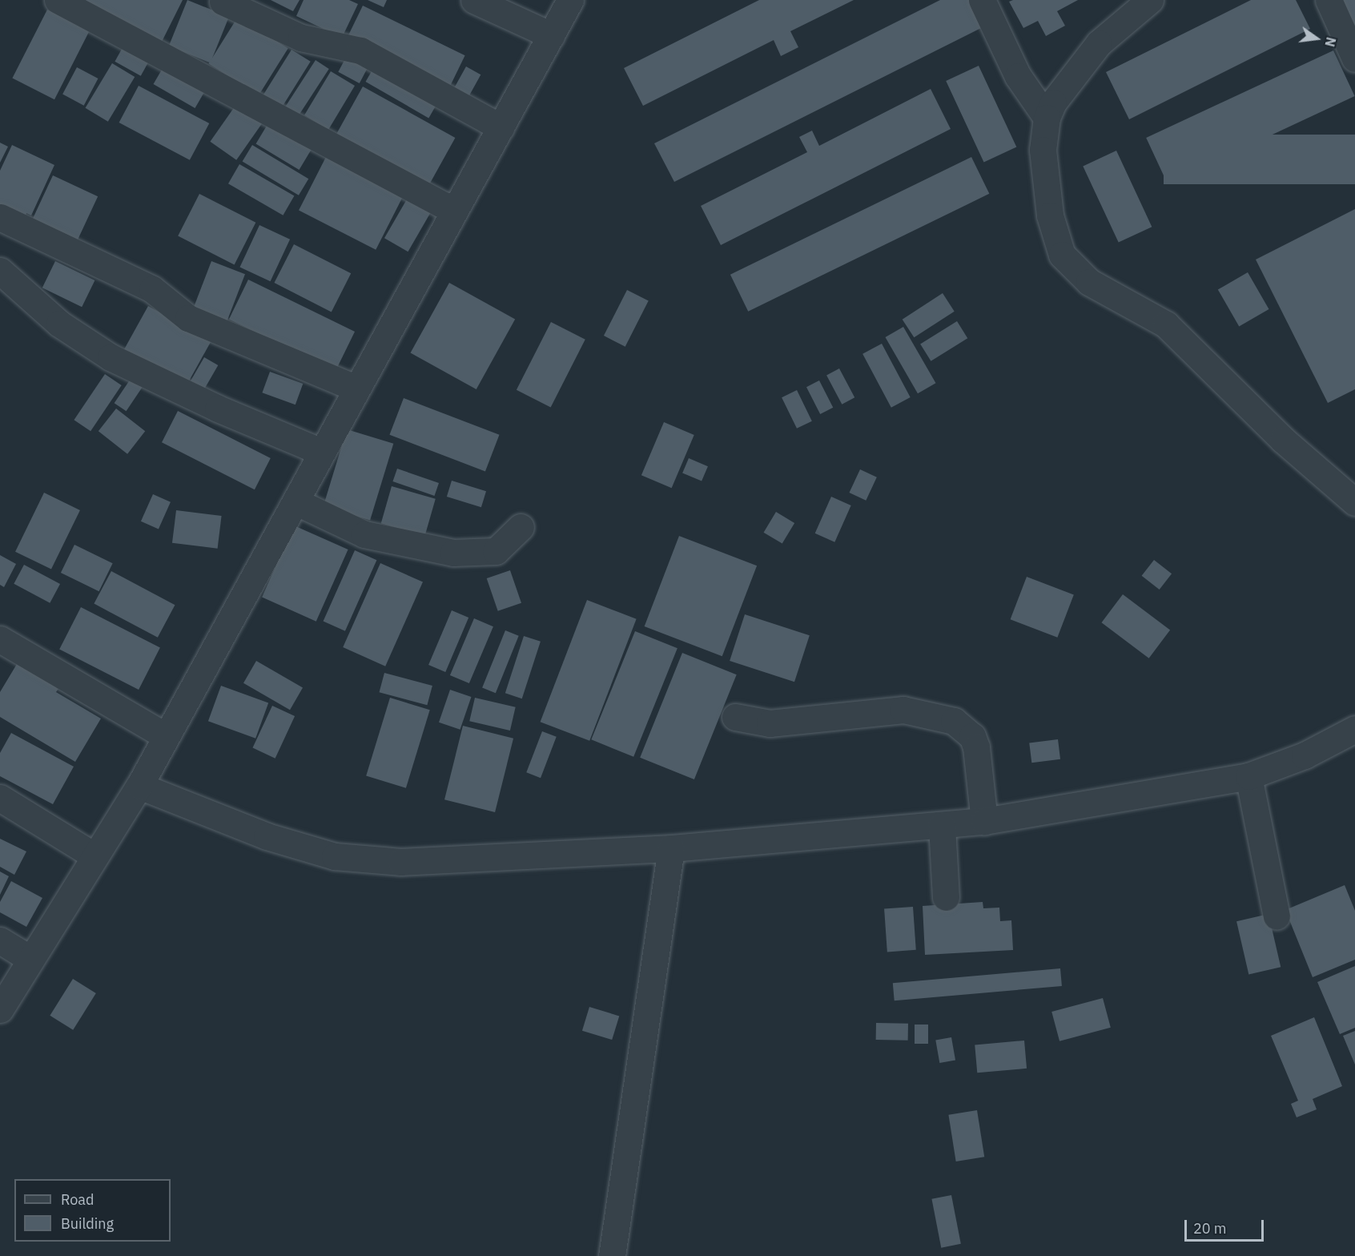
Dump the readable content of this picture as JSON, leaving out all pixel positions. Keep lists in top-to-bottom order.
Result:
{
  "legend": ["Road", "Building"],
  "scale_bar": "20 m",
  "north": "right"
}
